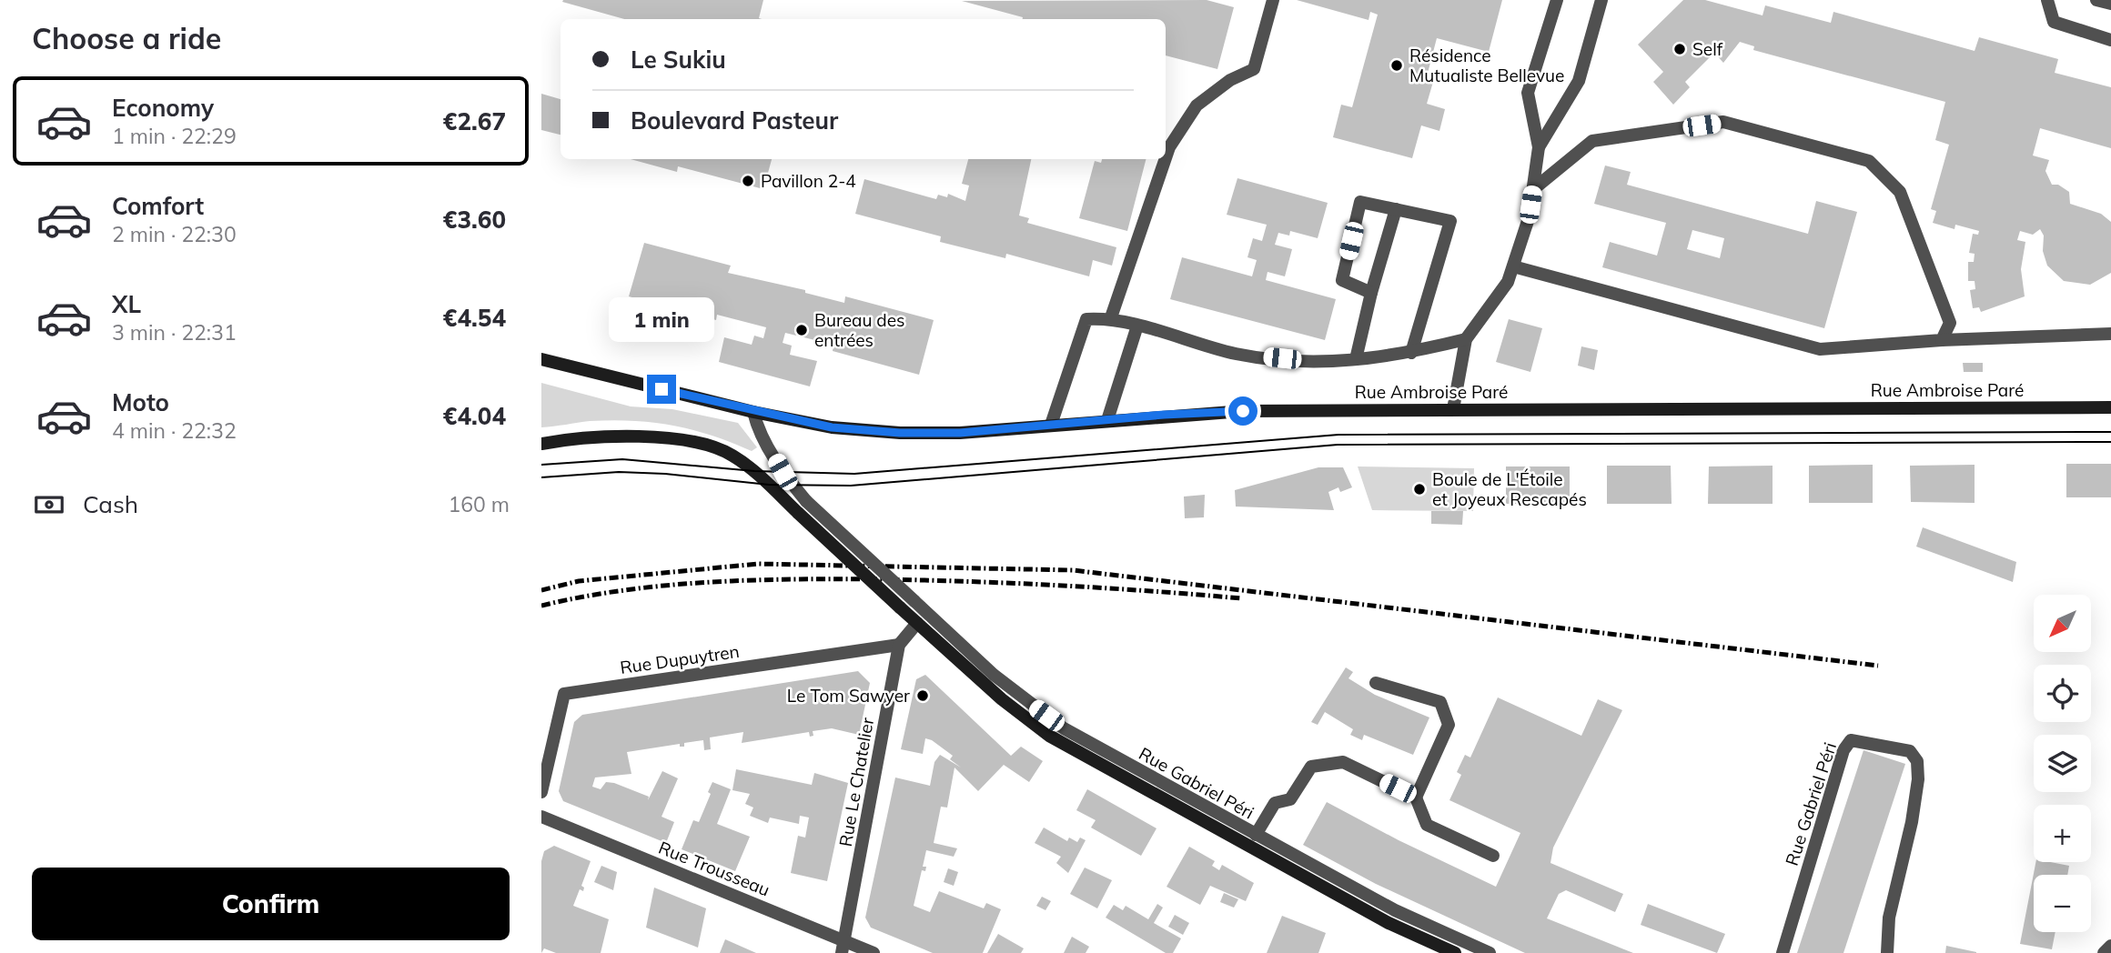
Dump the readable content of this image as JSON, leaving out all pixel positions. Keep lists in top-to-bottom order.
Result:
{
  "streets": {
    "main road": ["Rue Ambroise Paré", "Rue Gabriel Péri"],
    "street": ["Rue Dupuytren", "Rue Le Chatelier", "Rue Trousseau"]
  },
  "crossings": [
    ["Rue Ambroise Paré", "Rue Gabriel Péri"],
    ["Rue Dupuytren", "Rue Le Chatelier"],
    ["Rue Le Chatelier", "Rue Gabriel Péri"],
    ["Rue Le Chatelier", "Rue Trousseau"]
  ],
  "places": [
    "Self",
    "Résidence Mutualiste Bellevue",
    "Pavillon 2-4",
    "Bureau des entrées",
    "Boule de L'Étoile et Joyeux Rescapés",
    "Le Tom Sawyer"
  ],
  "north": "bottom left",
  "page": {
    "heading": "Choose a ride",
    "banner": ["Le Sukiu", "Boulevard Pasteur"],
    "list": [
      {
        "name": "Economy",
        "note": "1 min · 22:29",
        "value": "€2.67"
      },
      {
        "name": "Comfort",
        "note": "2 min · 22:30",
        "value": "€3.60"
      },
      {
        "name": "XL",
        "note": "3 min · 22:31",
        "value": "€4.54"
      },
      {
        "name": "Moto",
        "note": "4 min · 22:32",
        "value": "€4.04"
      }
    ],
    "bubble": "1 min",
    "pay": ["Cash", "160 m"],
    "map_buttons": ["+", "−"],
    "buttons": "Confirm"
  }
}
